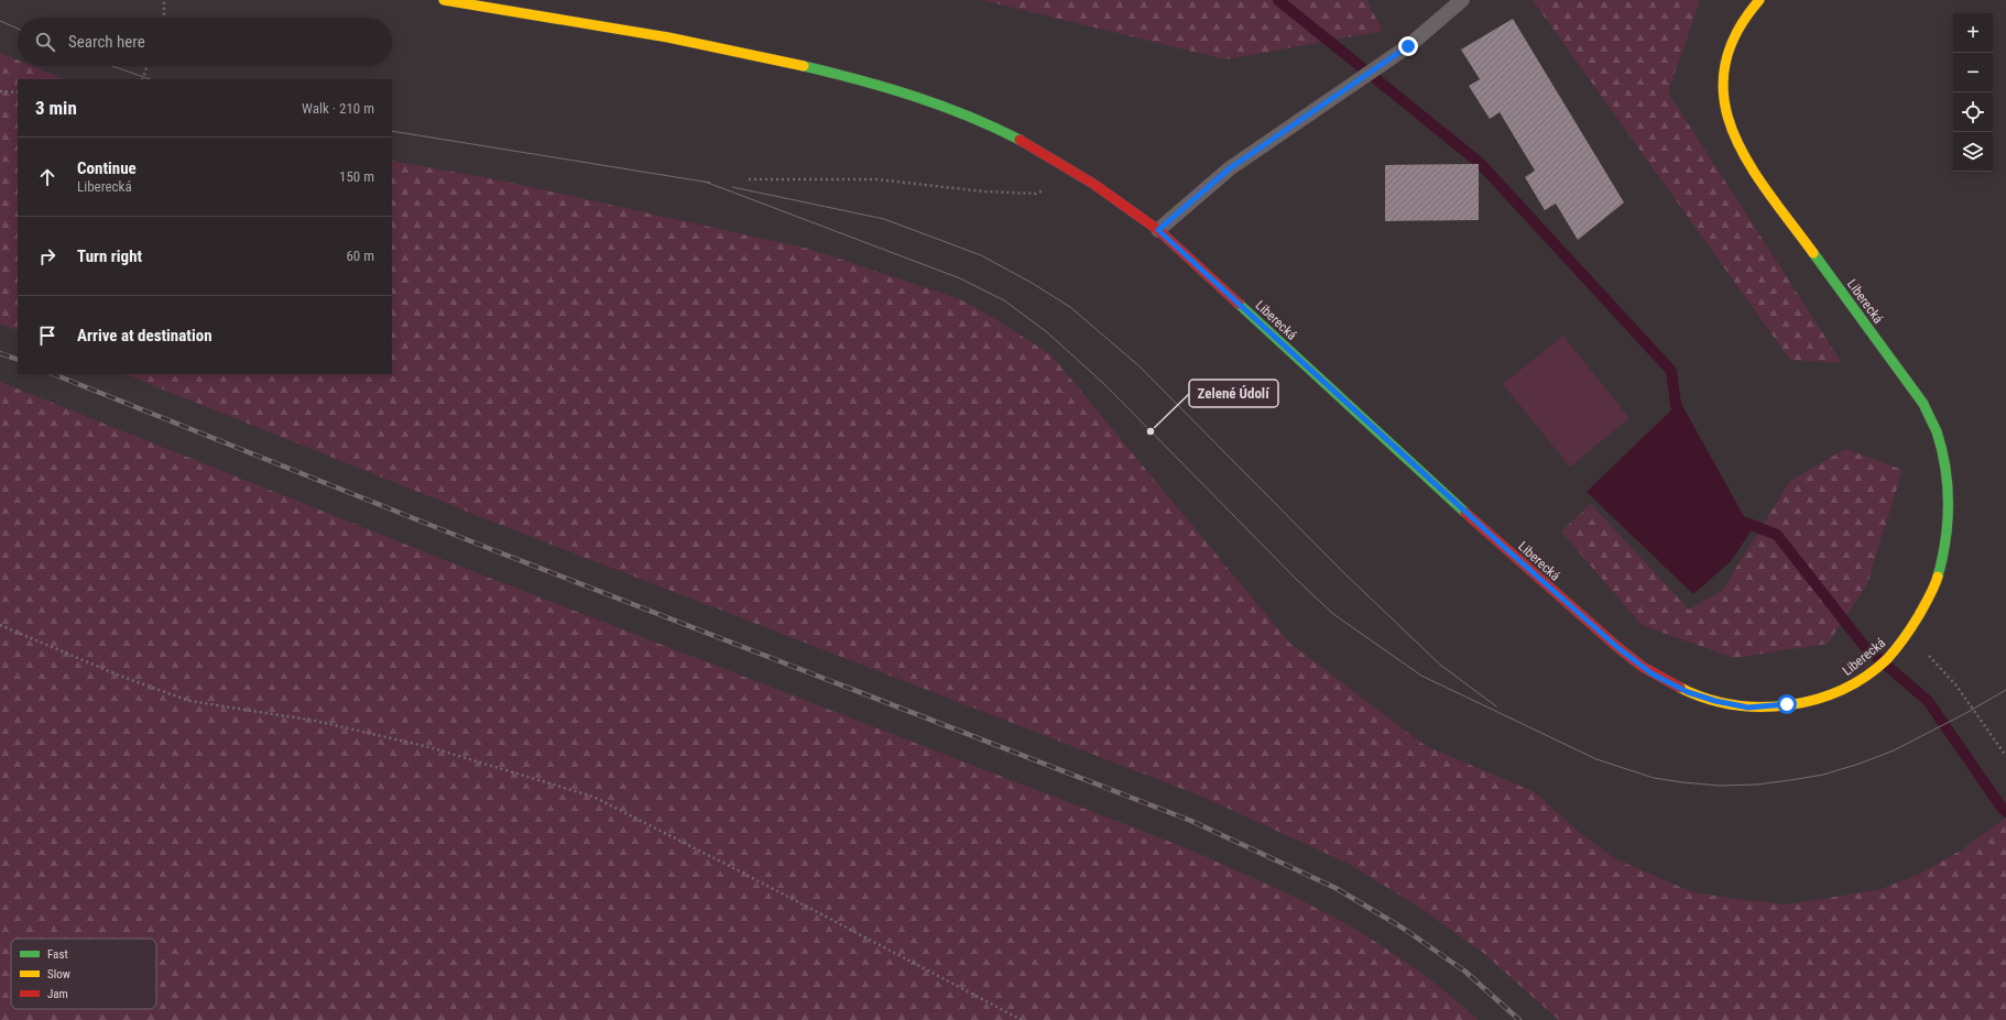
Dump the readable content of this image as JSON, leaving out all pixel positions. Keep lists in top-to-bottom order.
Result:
{
  "streets": {
    "main road": ["Liberecká"]
  },
  "places": ["Zelené Údolí"],
  "legend": ["Fast", "Slow", "Jam"],
  "page": {
    "map_buttons": ["+", "−"],
    "search": "Search here",
    "heading": ["3 min", "Walk · 210 m"],
    "list": [
      ["Continue", "Liberecká", "150 m"],
      ["Turn right", "60 m"],
      "Arrive at destination"
    ]
  }
}
